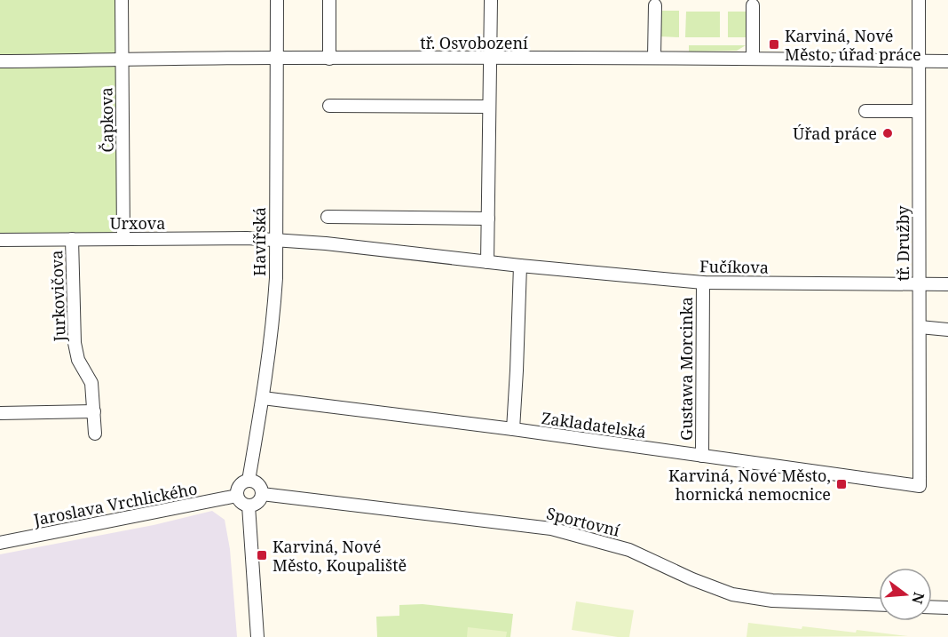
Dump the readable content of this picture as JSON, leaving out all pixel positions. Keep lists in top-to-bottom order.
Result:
{
  "streets": {
    "street": [
      "tř. Osvobození",
      "Čapkova",
      "Urxova",
      "Havířská",
      "tř. Družby",
      "Fučíkova",
      "Jurkovičova",
      "Gustawa Morcinka",
      "Zakladatelská",
      "Jaroslava Vrchlického",
      "Sportovní"
    ]
  },
  "crossings": [
    ["tř. Osvobození", "Čapkova"],
    ["tř. Osvobození", "Havířská"],
    ["tř. Osvobození", "tř. Družby"],
    ["Čapkova", "Urxova"],
    ["Urxova", "Havířská"],
    ["Urxova", "Fučíkova"],
    ["Urxova", "Jurkovičova"],
    ["Havířská", "Fučíkova"],
    ["Havířská", "Zakladatelská"],
    ["Havířská", "Jaroslava Vrchlického"],
    ["Havířská", "Sportovní"],
    ["tř. Družby", "Fučíkova"],
    ["tř. Družby", "Zakladatelská"],
    ["Fučíkova", "Gustawa Morcinka"],
    ["Gustawa Morcinka", "Zakladatelská"],
    ["Jaroslava Vrchlického", "Sportovní"]
  ],
  "places": {
    "transit": ["Karviná, Nové Město, úřad práce", "Karviná, Nové Město, hornická nemocnice", "Karviná, Nové Město, Koupaliště"],
    "other": ["Úřad práce"]
  },
  "north": "right"
}
